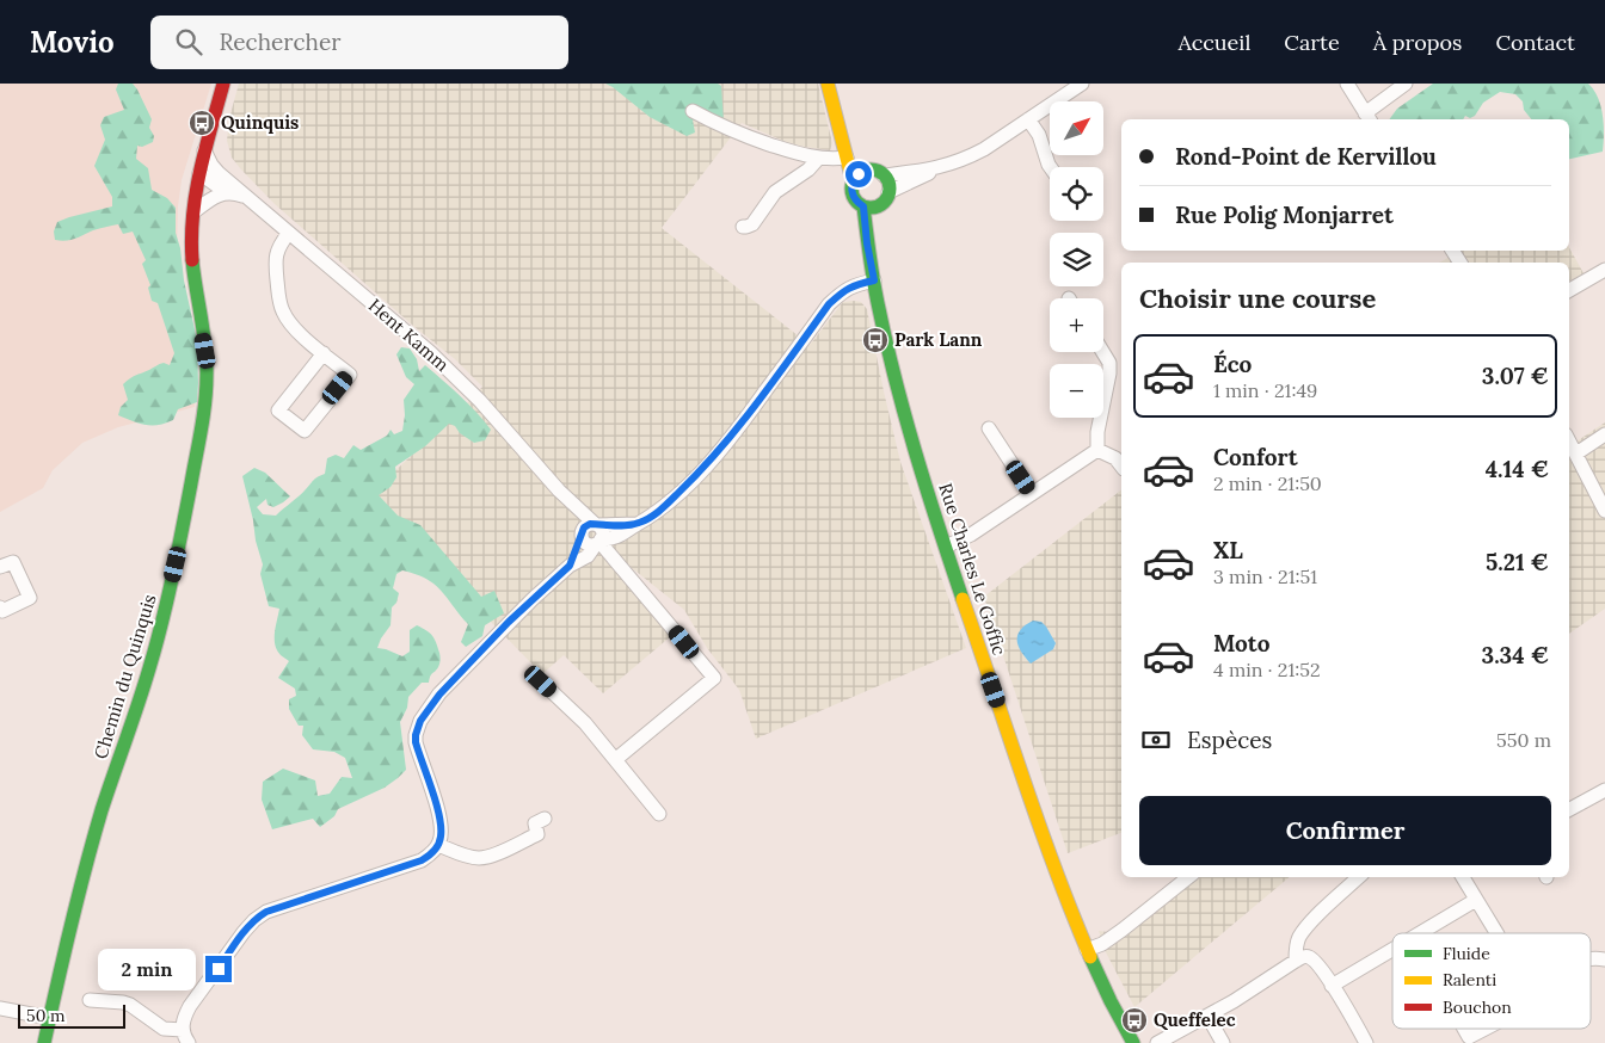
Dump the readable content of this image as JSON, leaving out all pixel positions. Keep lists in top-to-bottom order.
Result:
{
  "streets": {
    "street": ["Hent Kamm", "Rue Charles Le Goffic", "Chemin du Quinquis"]
  },
  "crossings": [
    ["Hent Kamm", "Chemin du Quinquis"]
  ],
  "places": {
    "bus stop": ["Quinquis", "Park Lann", "Queffelec"]
  },
  "legend": ["Fluide", "Ralenti", "Bouchon"],
  "scale_bar": "50 m",
  "north": "top right",
  "page": {
    "header": "Movio",
    "search": "Rechercher",
    "nav": [
      "Accueil",
      "Carte",
      "À propos",
      "Contact"
    ],
    "map_buttons": ["+", "−"],
    "banner": ["Rond-Point de Kervillou", "Rue Polig Monjarret"],
    "heading": "Choisir une course",
    "list": [
      {
        "name": "Éco",
        "note": "1 min · 21:49",
        "value": "3.07 €"
      },
      {
        "name": "Confort",
        "note": "2 min · 21:50",
        "value": "4.14 €"
      },
      {
        "name": "XL",
        "note": "3 min · 21:51",
        "value": "5.21 €"
      },
      {
        "name": "Moto",
        "note": "4 min · 21:52",
        "value": "3.34 €"
      }
    ],
    "pay": ["Espèces", "550 m"],
    "buttons": "Confirmer",
    "bubble": "2 min",
    "scale": "50 m"
  }
}
